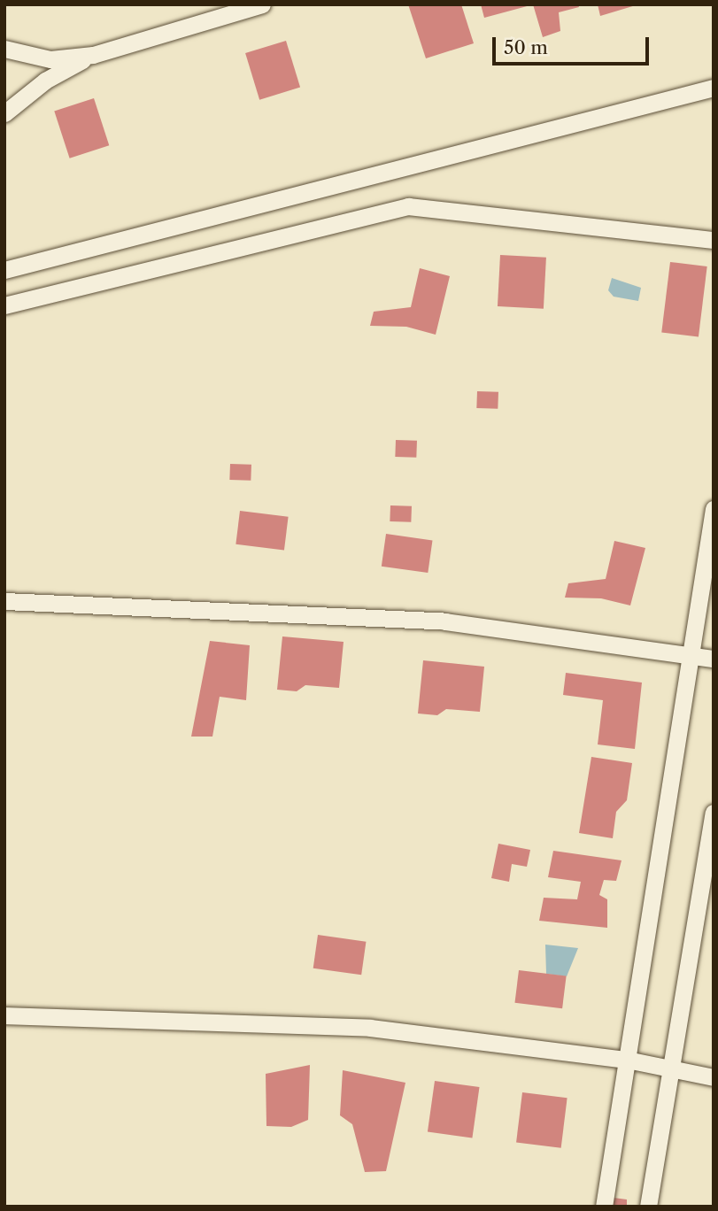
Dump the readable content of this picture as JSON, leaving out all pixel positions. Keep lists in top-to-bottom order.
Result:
{
  "scale_bar": "50 m"
}
